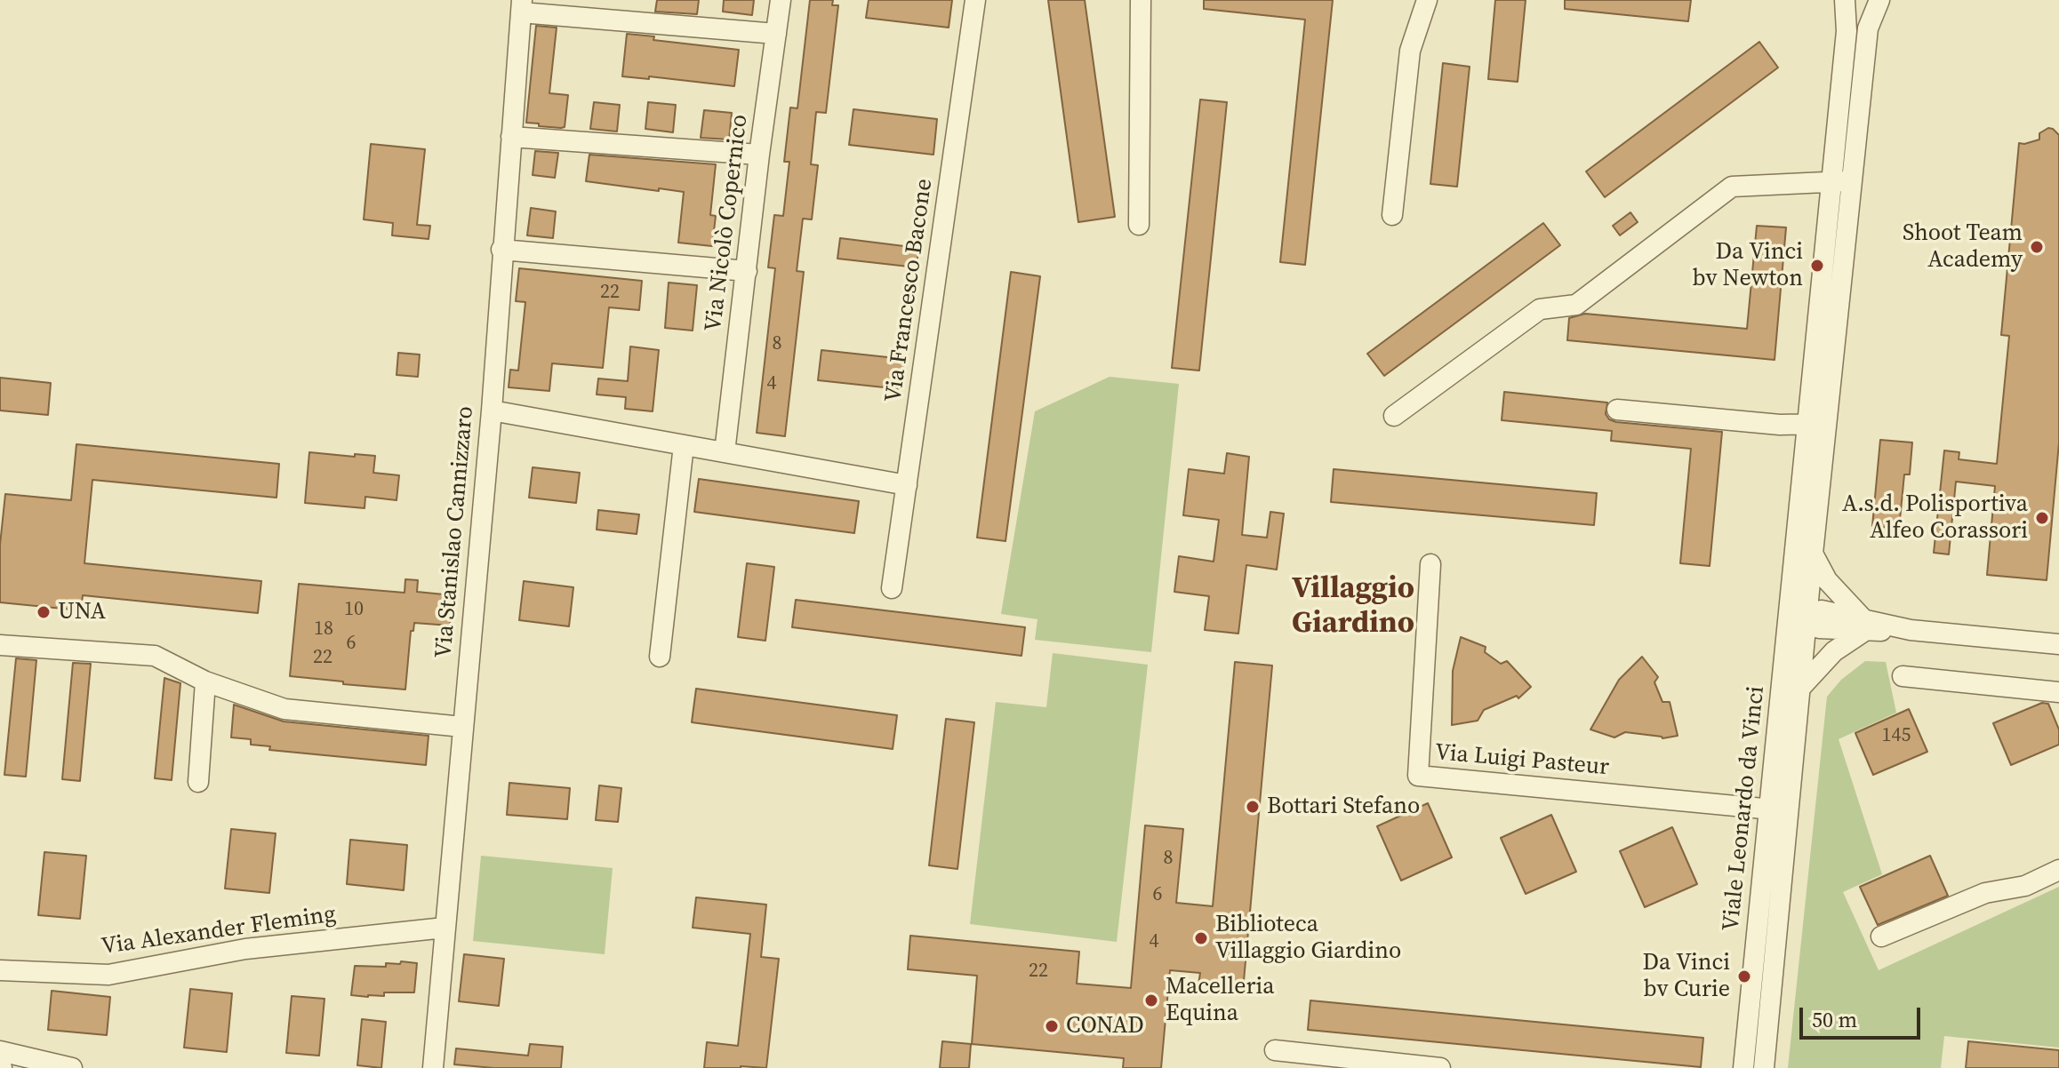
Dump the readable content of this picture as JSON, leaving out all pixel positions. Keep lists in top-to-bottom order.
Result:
{
  "streets": {
    "street": [
      "Via Nicolò Copernico",
      "Via Francesco Bacone",
      "Via Stanislao Cannizzaro",
      "Via Luigi Pasteur",
      "Viale Leonardo da Vinci",
      "Via Alexander Fleming"
    ]
  },
  "crossings": [
    ["Via Stanislao Cannizzaro", "Via Alexander Fleming"],
    ["Via Luigi Pasteur", "Viale Leonardo da Vinci"]
  ],
  "districts": ["Villaggio Giardino"],
  "places": [
    "Shoot Team Academy",
    "Da Vinci bv Newton",
    "A.s.d. Polisportiva Alfeo Corassori",
    "UNA",
    "Bottari Stefano",
    "Biblioteca Villaggio Giardino",
    "Da Vinci bv Curie",
    "Macelleria Equina",
    "CONAD"
  ],
  "house_numbers": [
    "22",
    "8",
    "4",
    "10",
    "18",
    "6",
    "22",
    "145",
    "8",
    "6",
    "4",
    "22"
  ],
  "scale_bar": "50 m"
}
